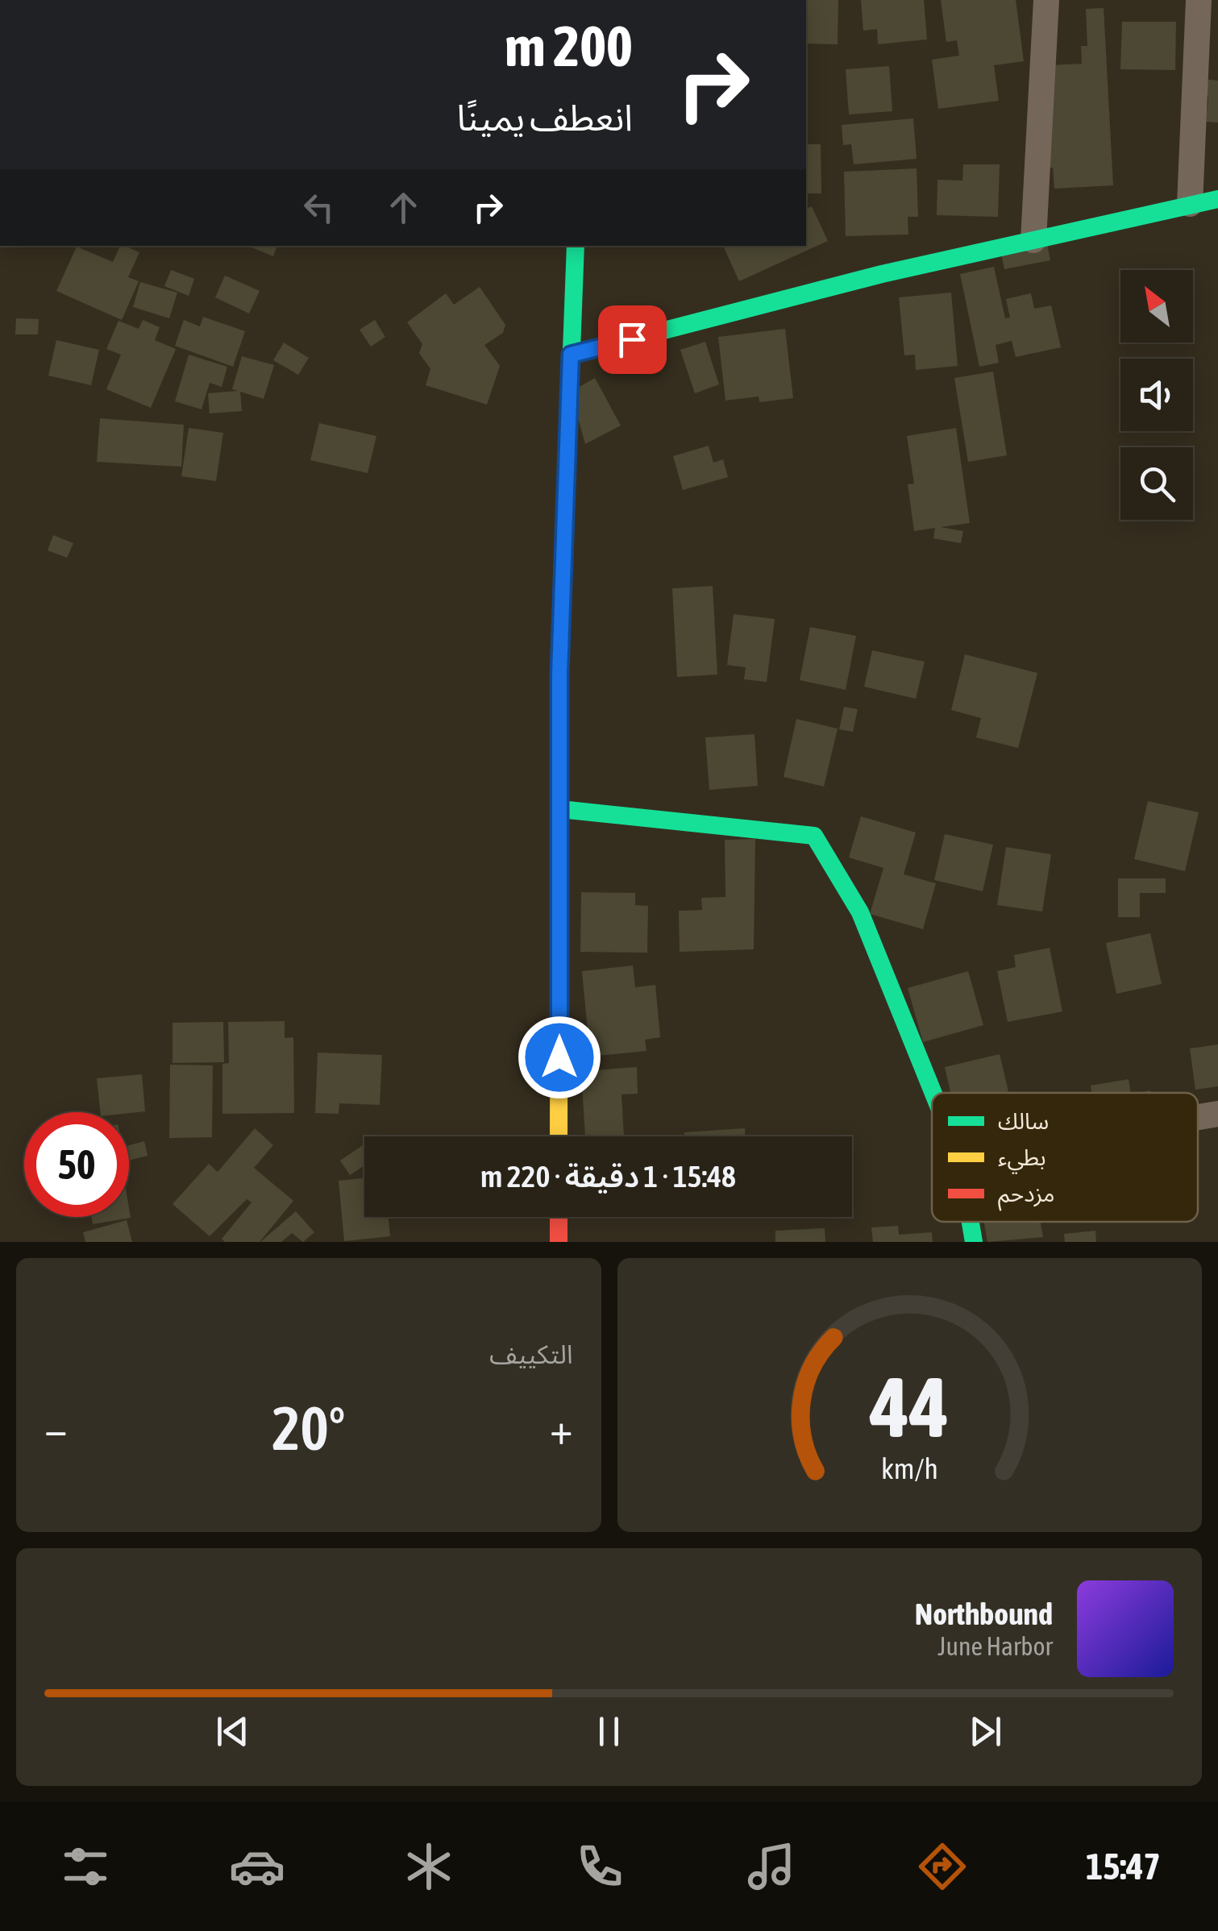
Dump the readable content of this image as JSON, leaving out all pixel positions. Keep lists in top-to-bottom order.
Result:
{
  "legend": ["سالك", "بطيء", "مزدحم"],
  "north": "top left",
  "page": {
    "turn": ["200 m", "انعطف يمينًا"],
    "limit": "50",
    "trip": "15:48 · 1 دقيقة · 220 m",
    "tile": "التكييف",
    "heat": ["−", "20°", "+"],
    "song": ["Northbound", "June Harbor"],
    "tabs": "15:47",
    "gauge": ["44", "km/h"]
  }
}
